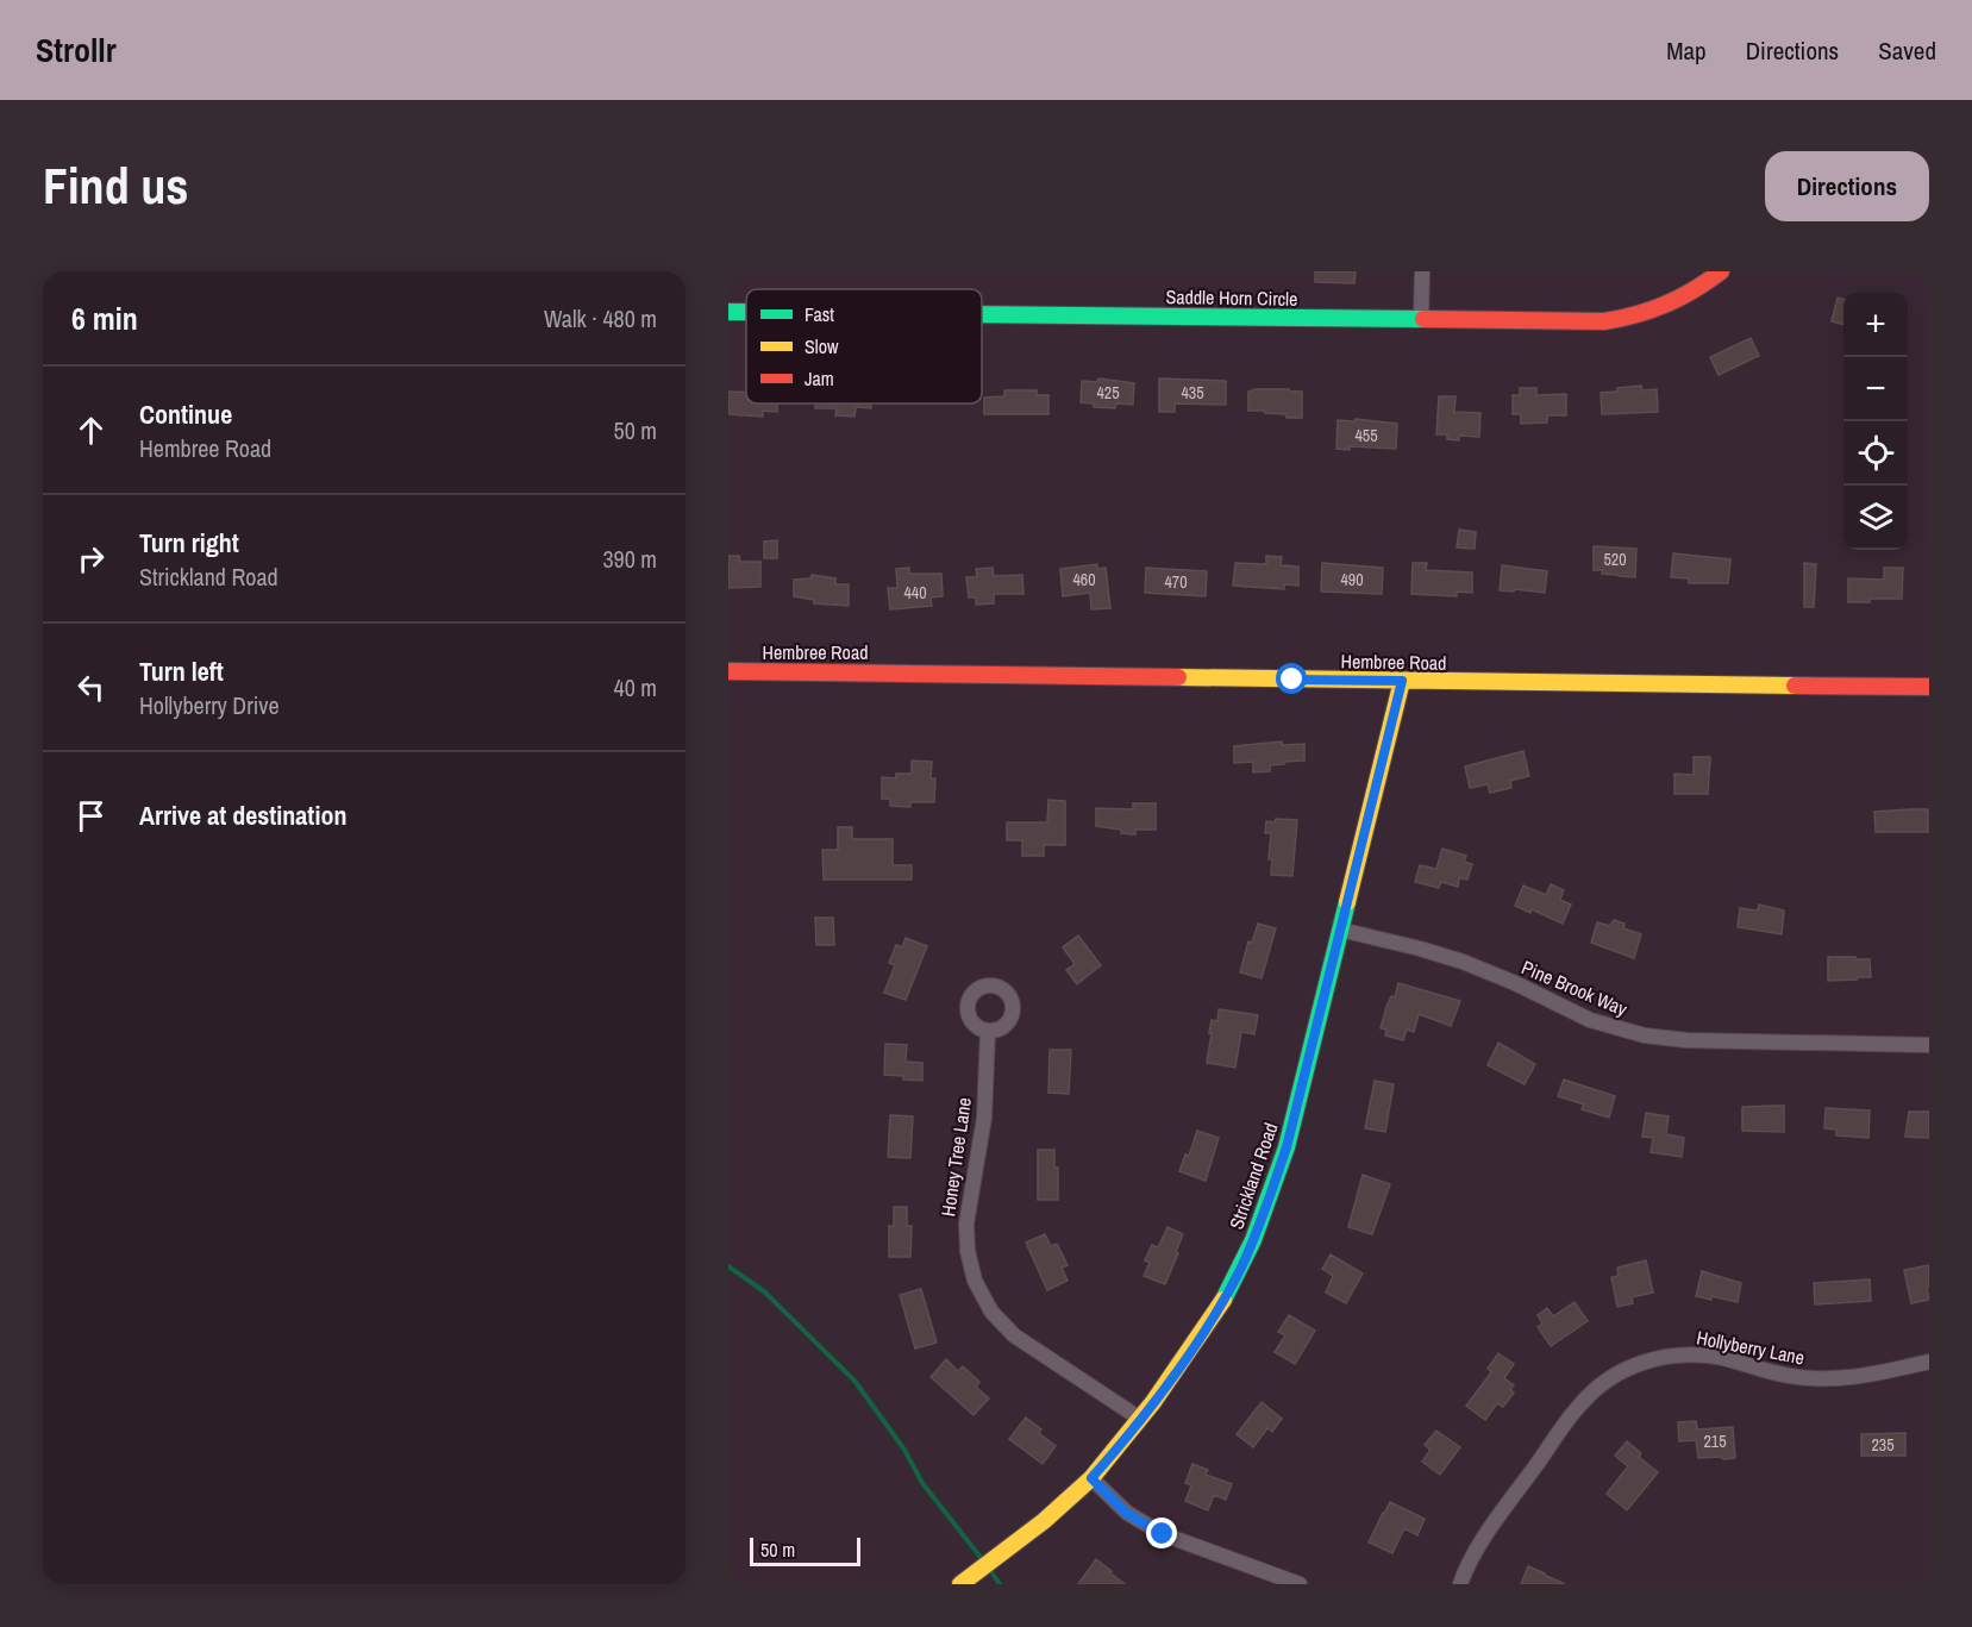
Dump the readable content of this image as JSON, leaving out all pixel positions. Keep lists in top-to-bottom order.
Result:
{
  "streets": {
    "street": [
      "Saddle Horn Circle",
      "Hembree Road",
      "Pine Brook Way",
      "Honey Tree Lane",
      "Strickland Road",
      "Hollyberry Lane"
    ]
  },
  "crossings": [
    ["Hembree Road", "Strickland Road"],
    ["Pine Brook Way", "Strickland Road"],
    ["Honey Tree Lane", "Strickland Road"]
  ],
  "house_numbers": [
    "425",
    "435",
    "455",
    "520",
    "460",
    "490",
    "470",
    "440",
    "215",
    "235"
  ],
  "legend": ["Fast", "Slow", "Jam"],
  "scale_bar": "50 m",
  "page": {
    "header": "Strollr",
    "nav": ["Map", "Directions", "Saved"],
    "buttons": "Directions",
    "title": "Find us",
    "heading": ["6 min", "Walk · 480 m"],
    "map_buttons": ["+", "−"],
    "list": [
      ["Continue", "Hembree Road", "50 m"],
      ["Turn right", "Strickland Road", "390 m"],
      ["Turn left", "Hollyberry Drive", "40 m"],
      "Arrive at destination"
    ],
    "scale": "50 m"
  }
}
